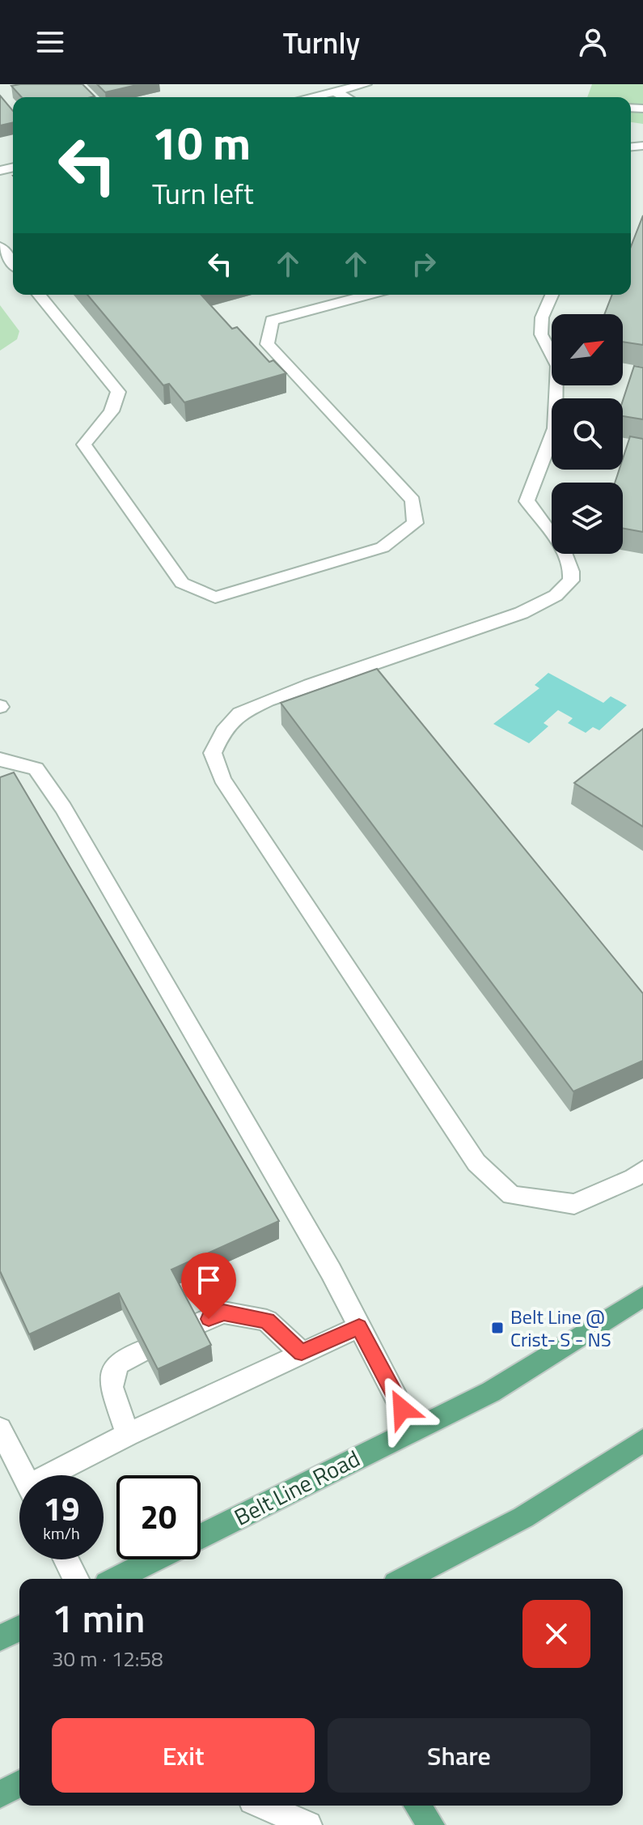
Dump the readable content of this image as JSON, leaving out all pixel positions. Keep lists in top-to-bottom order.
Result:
{
  "streets": {
    "main road": ["Belt Line Road"]
  },
  "places": {
    "transit": ["Belt Line @ Crist- S - NS"]
  },
  "north": "top right",
  "page": {
    "header": "Turnly",
    "turn": ["10 m", "Turn left"],
    "speed": "19 km/h",
    "limit": "20",
    "heading": ["1 min", "30 m · 12:58"],
    "buttons": ["Exit", "Share"]
  }
}
